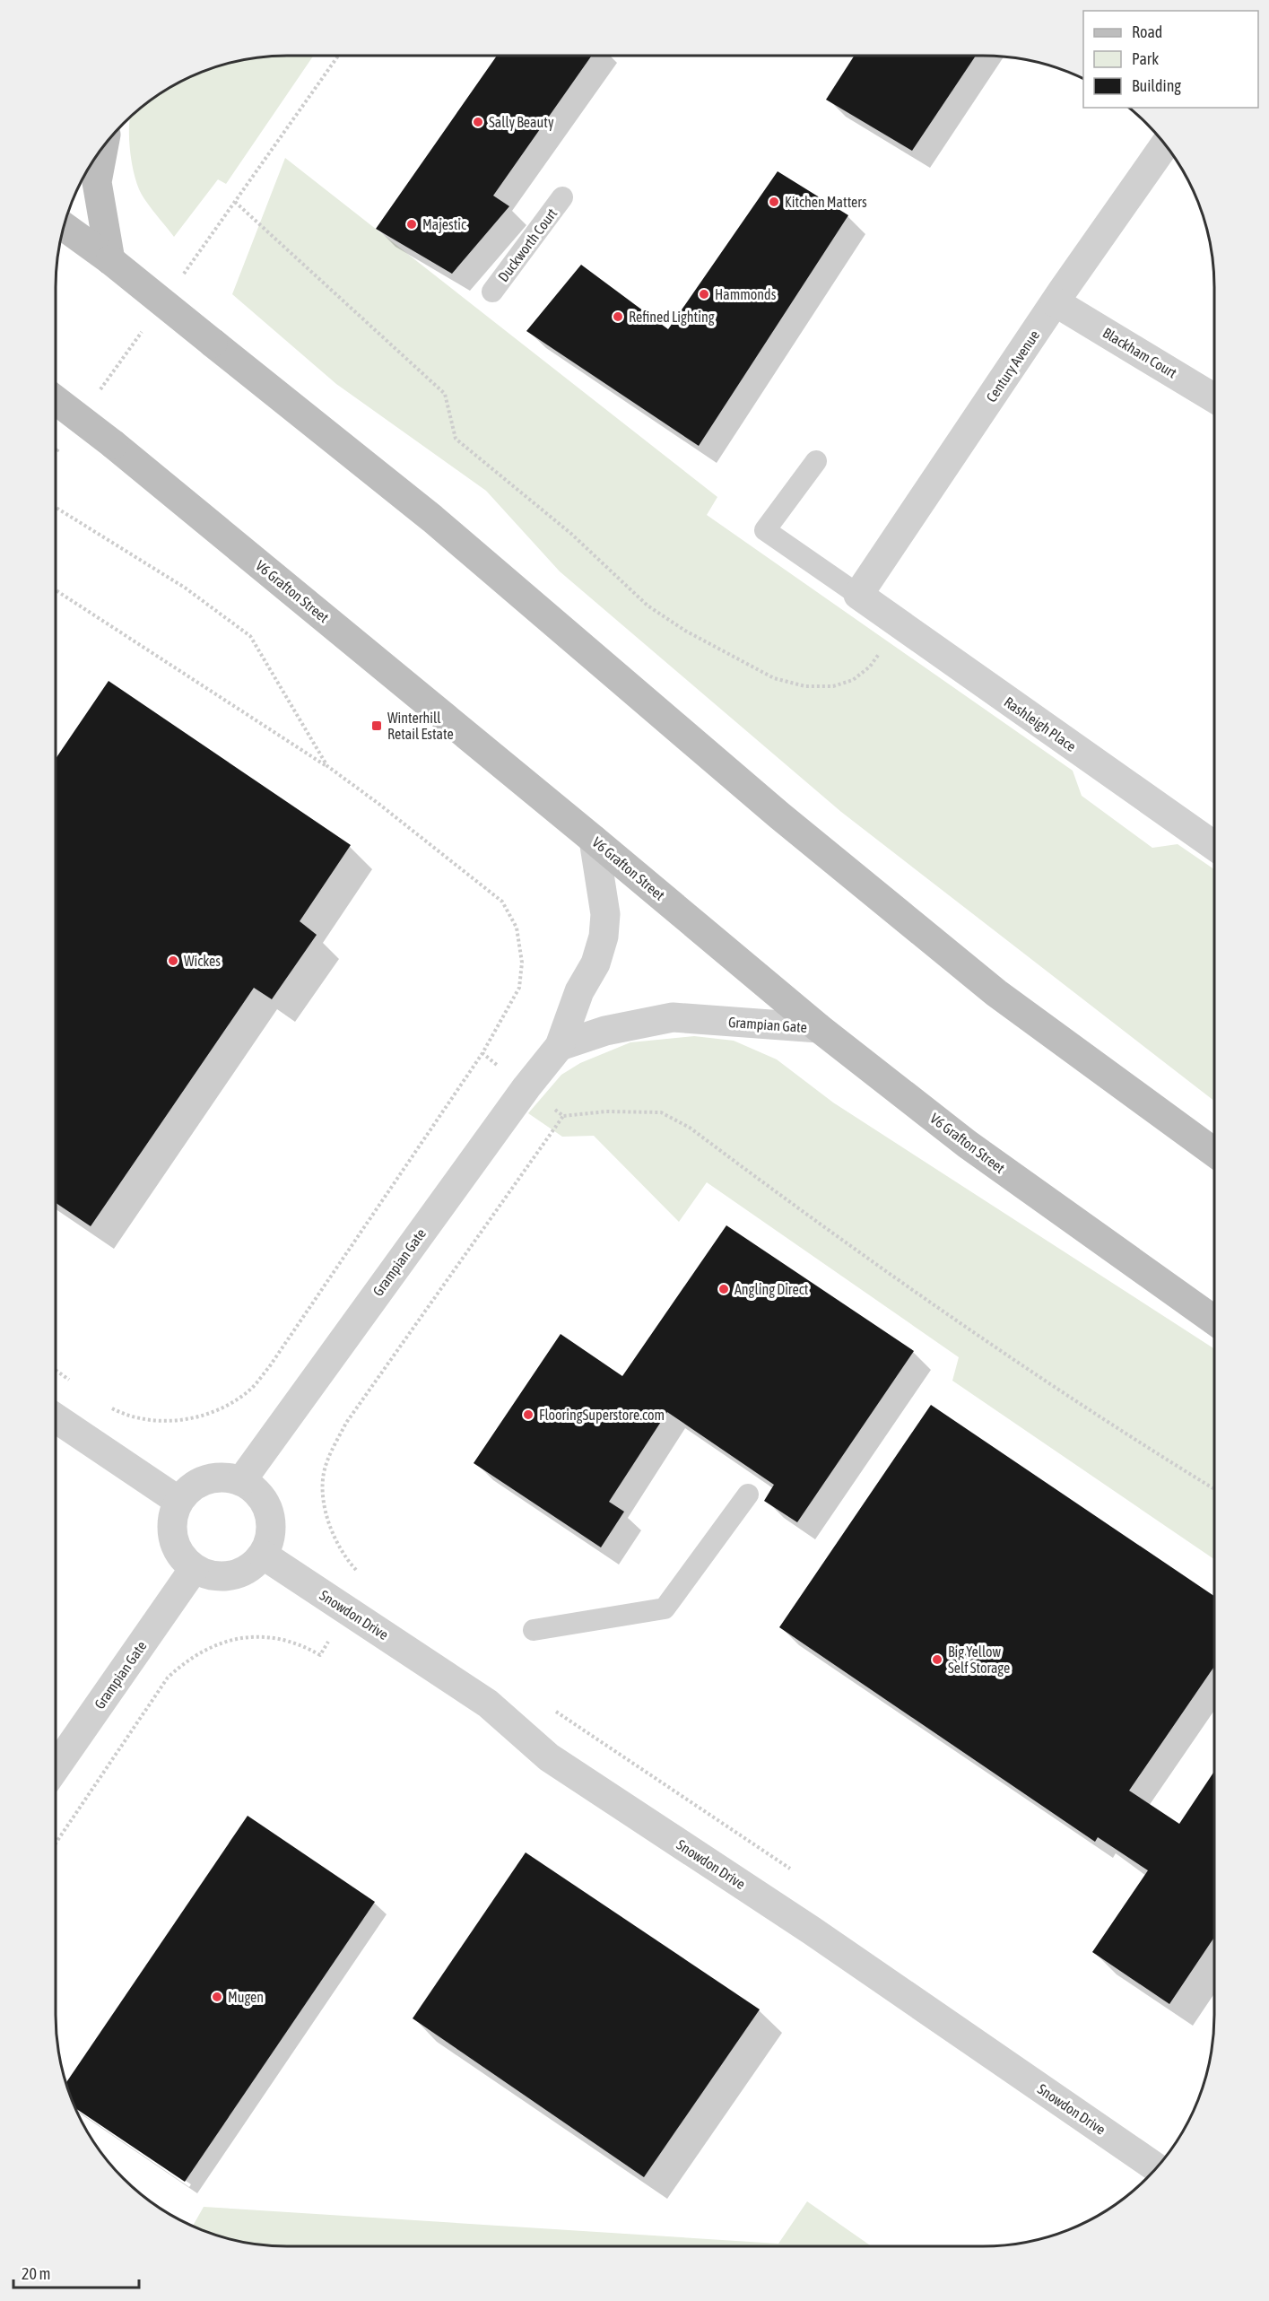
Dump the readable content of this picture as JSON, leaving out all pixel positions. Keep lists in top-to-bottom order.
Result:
{
  "streets": {
    "street": [
      "Blackham Court",
      "Century Avenue",
      "V6 Grafton Street",
      "Rashleigh Place",
      "Grampian Gate",
      "Snowdon Drive"
    ],
    "lane": ["Duckworth Court"]
  },
  "crossings": [
    ["Blackham Court", "Century Avenue"],
    ["Century Avenue", "Rashleigh Place"],
    ["V6 Grafton Street", "Grampian Gate"],
    ["Grampian Gate", "Snowdon Drive"]
  ],
  "places": {
    "other": [
      "Sally Beauty",
      "Kitchen Matters",
      "Majestic",
      "Hammonds",
      "Refined Lighting",
      "Wickes",
      "Angling Direct",
      "FlooringSuperstore.com",
      "Big Yellow Self Storage",
      "Mugen"
    ],
    "transit": ["Winterhill Retail Estate"]
  },
  "legend": ["Road", "Park", "Building"],
  "scale_bar": "20 m"
}
